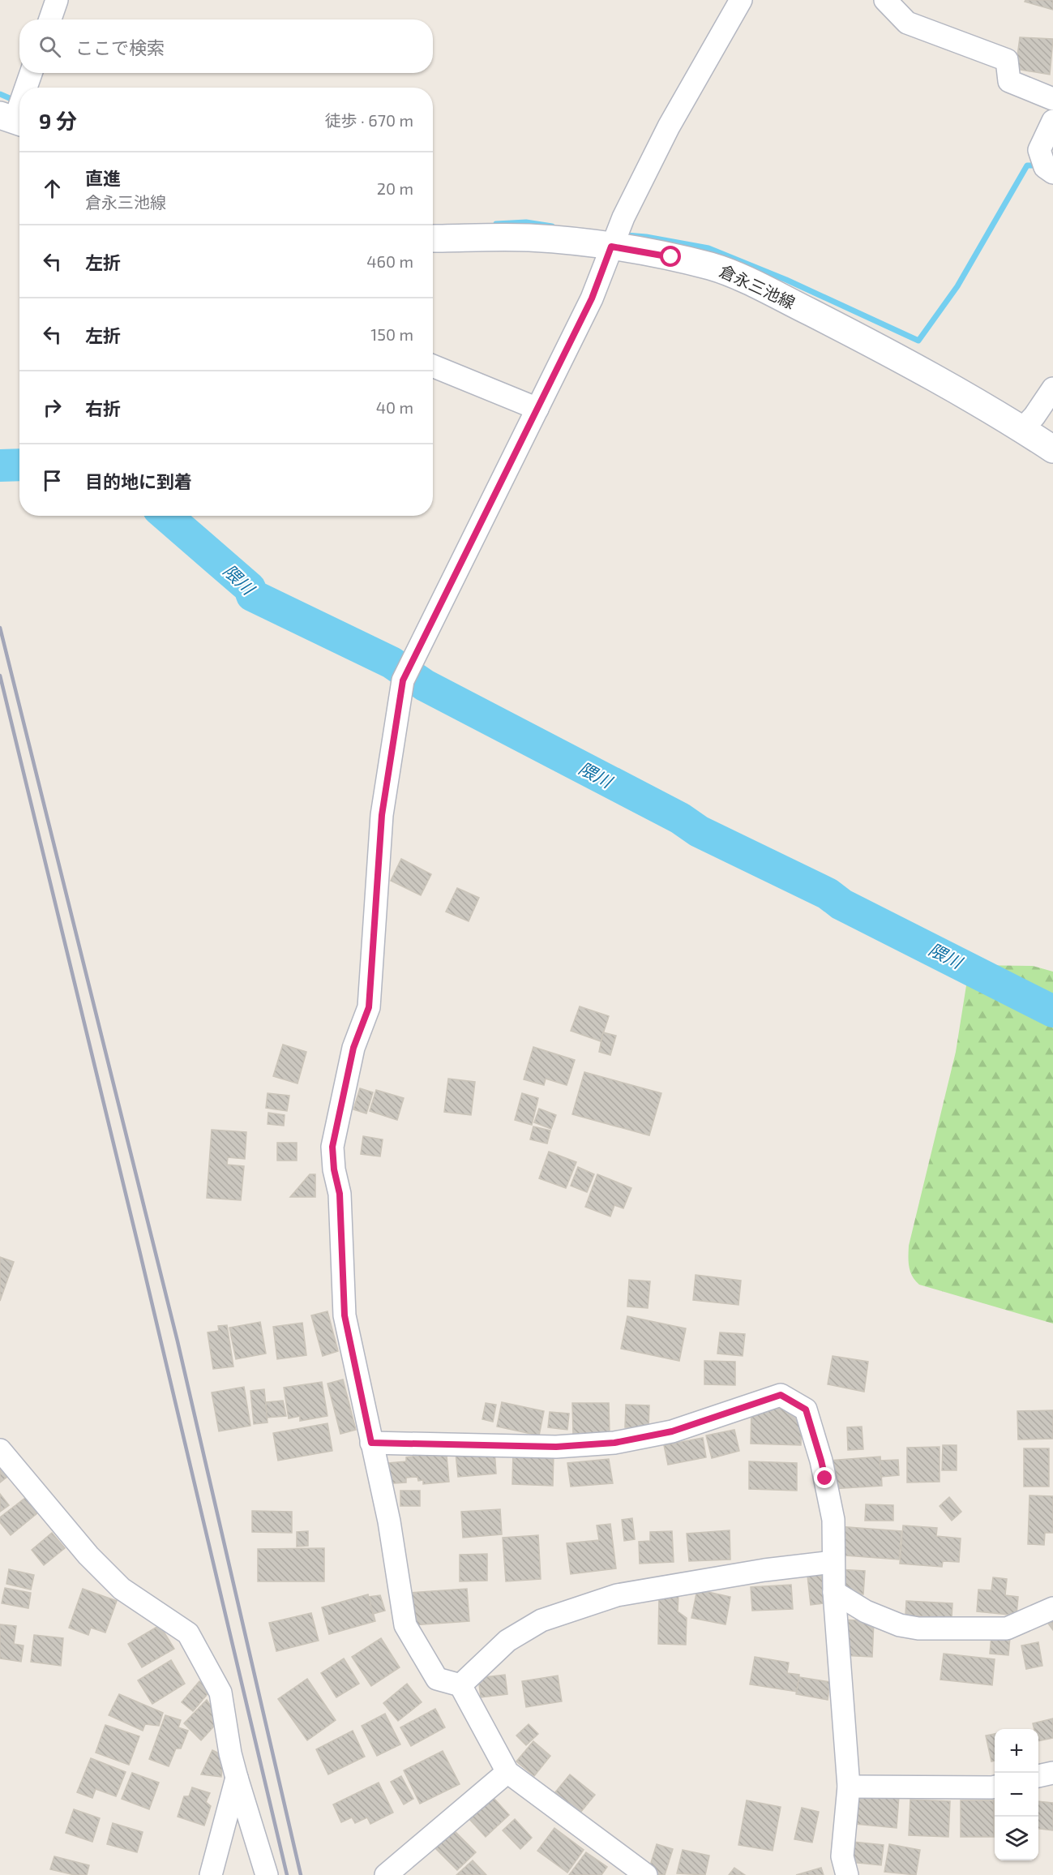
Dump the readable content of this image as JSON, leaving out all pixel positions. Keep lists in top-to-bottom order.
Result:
{
  "streets": {
    "main road": ["倉永三池線"]
  },
  "water": ["隈川"],
  "page": {
    "search": "ここで検索",
    "heading": ["9 分", "徒歩 · 670 m"],
    "list": [
      ["直進", "倉永三池線", "20 m"],
      ["左折", "460 m"],
      ["左折", "150 m"],
      ["右折", "40 m"],
      "目的地に到着"
    ],
    "map_buttons": ["+", "−"]
  }
}
